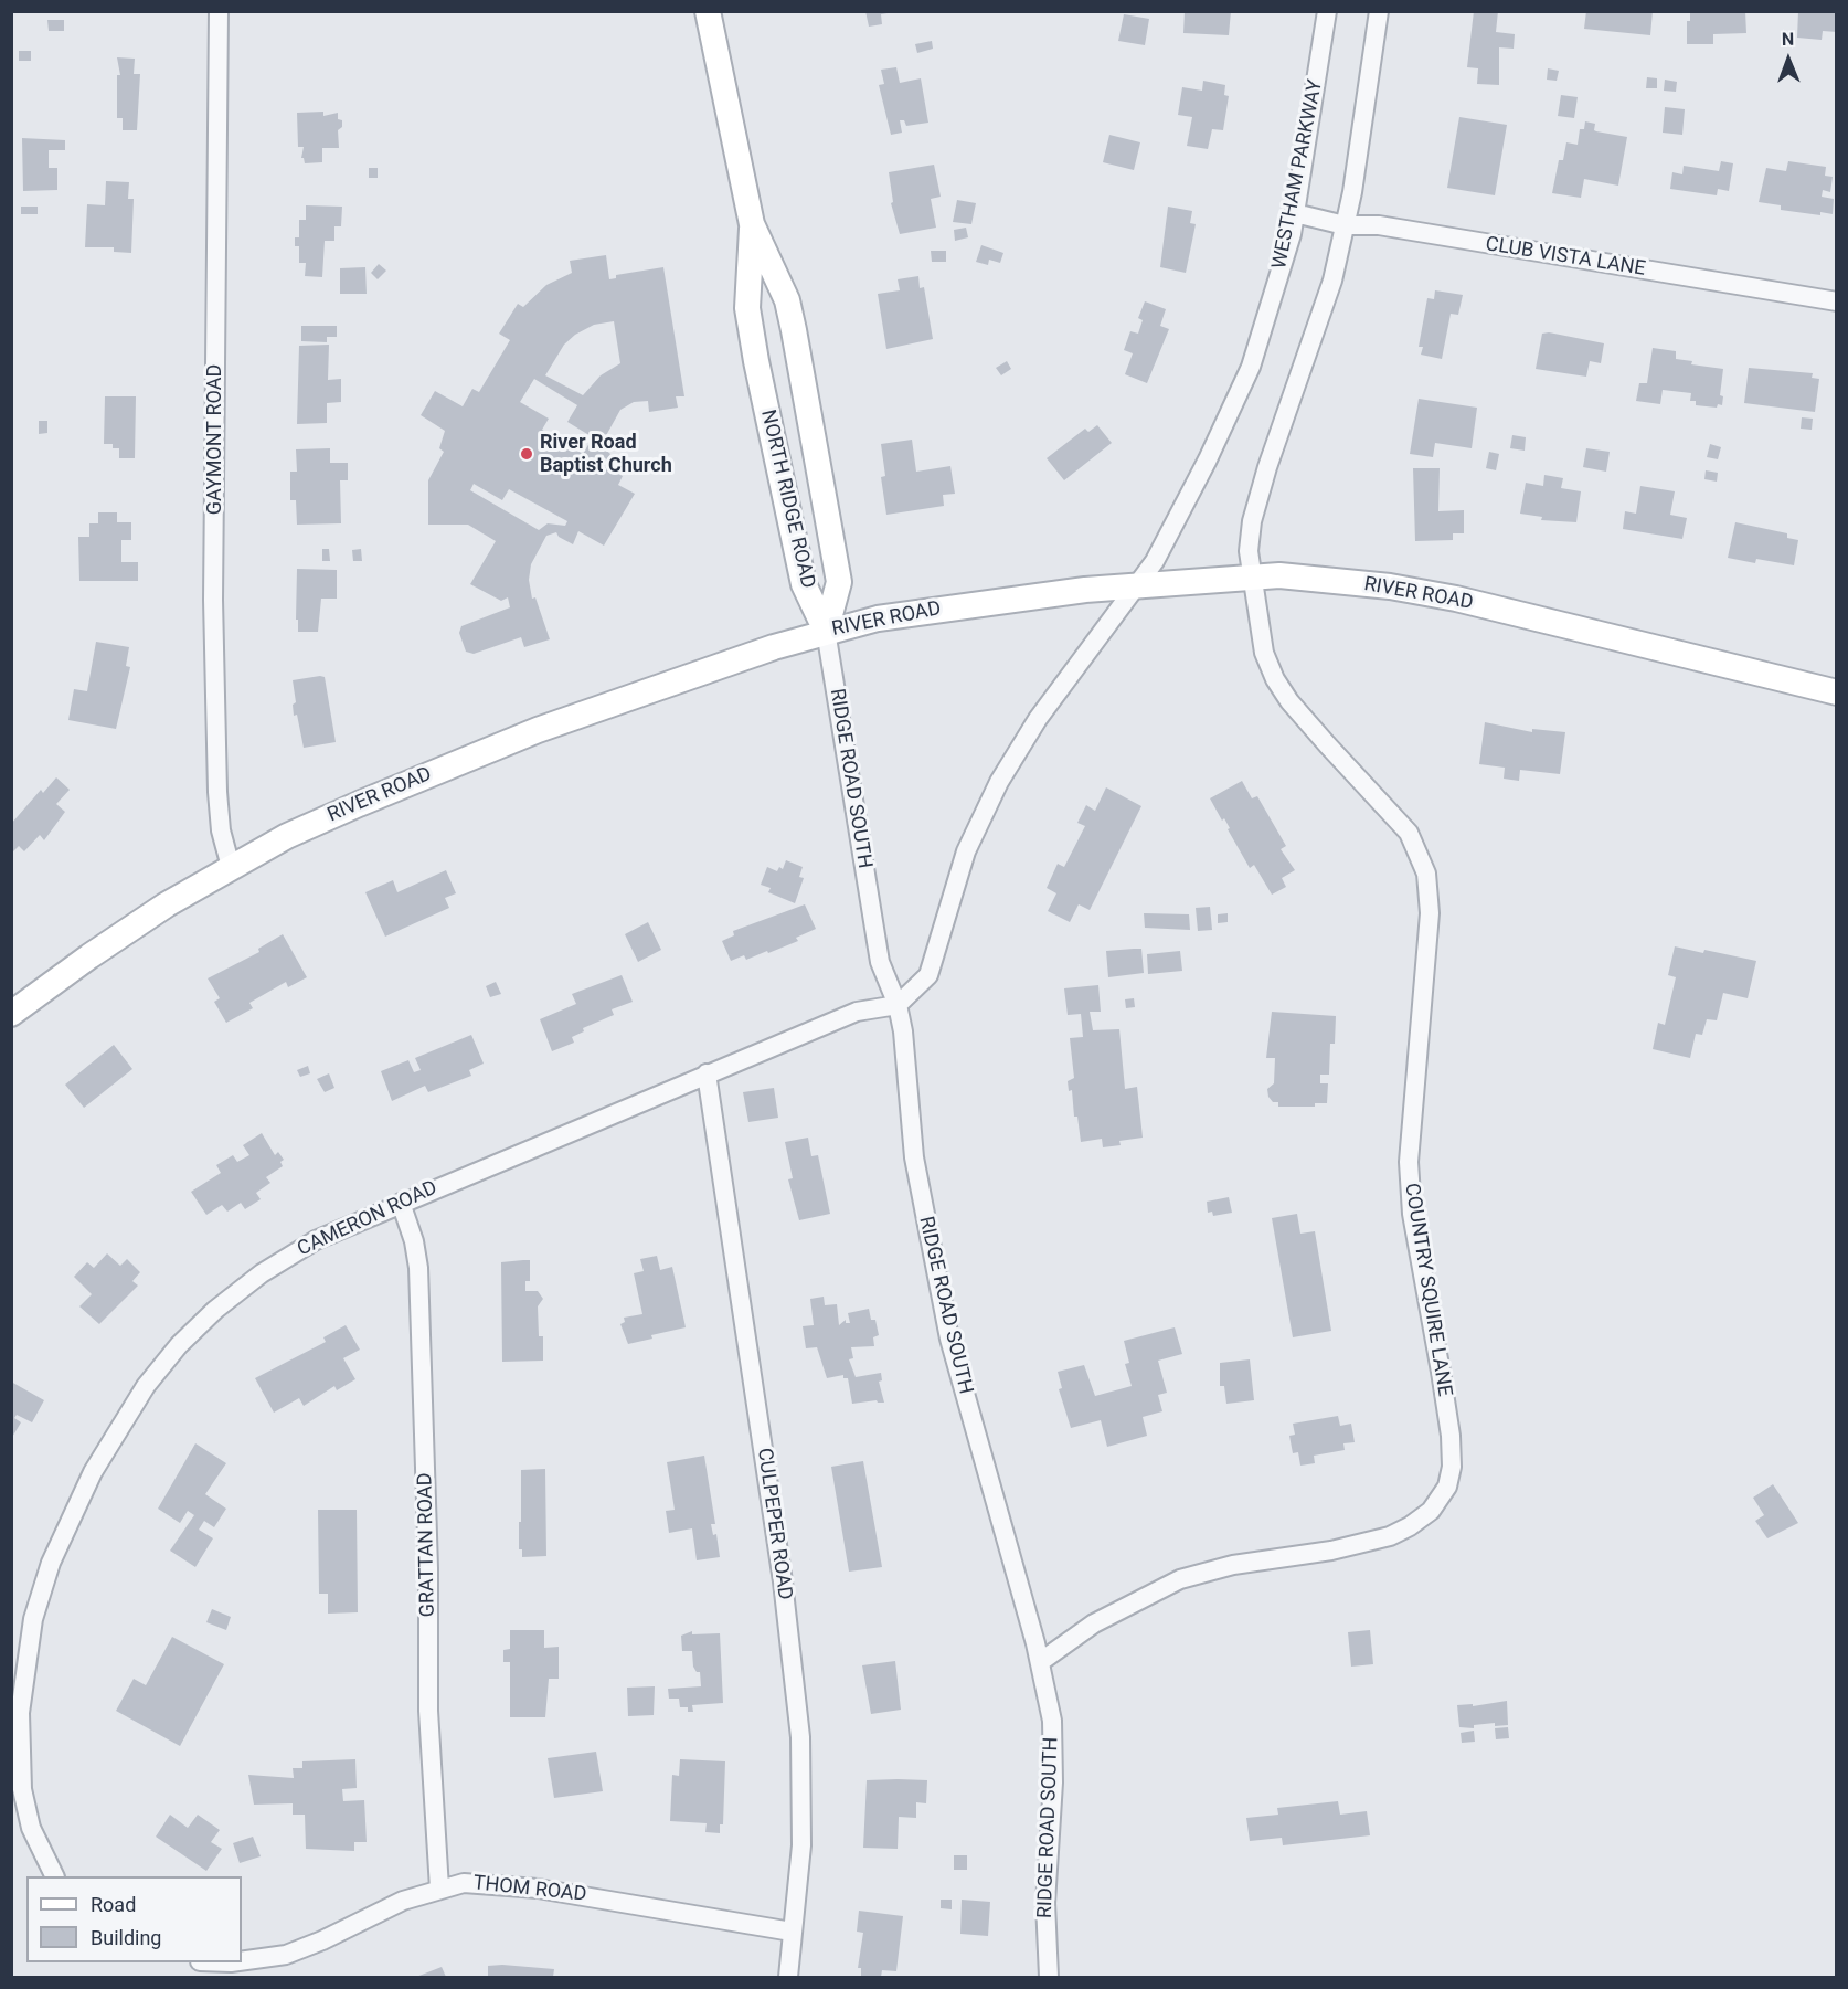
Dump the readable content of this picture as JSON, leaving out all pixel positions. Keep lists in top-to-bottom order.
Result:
{
  "streets": {
    "main road": ["NORTH RIDGE ROAD", "RIVER ROAD"],
    "street": [
      "WESTHAM PARKWAY",
      "CLUB VISTA LANE",
      "GAYMONT ROAD",
      "RIDGE ROAD SOUTH",
      "CAMERON ROAD",
      "COUNTRY SQUIRE LANE",
      "CULPEPER ROAD",
      "GRATTAN ROAD",
      "THOM ROAD"
    ]
  },
  "crossings": [
    ["WESTHAM PARKWAY", "CLUB VISTA LANE"],
    ["WESTHAM PARKWAY", "RIVER ROAD"],
    ["WESTHAM PARKWAY", "RIDGE ROAD SOUTH"],
    ["WESTHAM PARKWAY", "CAMERON ROAD"],
    ["GAYMONT ROAD", "RIVER ROAD"],
    ["NORTH RIDGE ROAD", "RIVER ROAD"],
    ["NORTH RIDGE ROAD", "RIDGE ROAD SOUTH"],
    ["RIVER ROAD", "RIDGE ROAD SOUTH"],
    ["RIVER ROAD", "COUNTRY SQUIRE LANE"],
    ["RIDGE ROAD SOUTH", "CAMERON ROAD"],
    ["RIDGE ROAD SOUTH", "COUNTRY SQUIRE LANE"],
    ["CAMERON ROAD", "CULPEPER ROAD"],
    ["CAMERON ROAD", "GRATTAN ROAD"],
    ["CULPEPER ROAD", "THOM ROAD"],
    ["GRATTAN ROAD", "THOM ROAD"]
  ],
  "places": ["River Road Baptist Church"],
  "legend": ["Road", "Building"],
  "north": "top"
}
